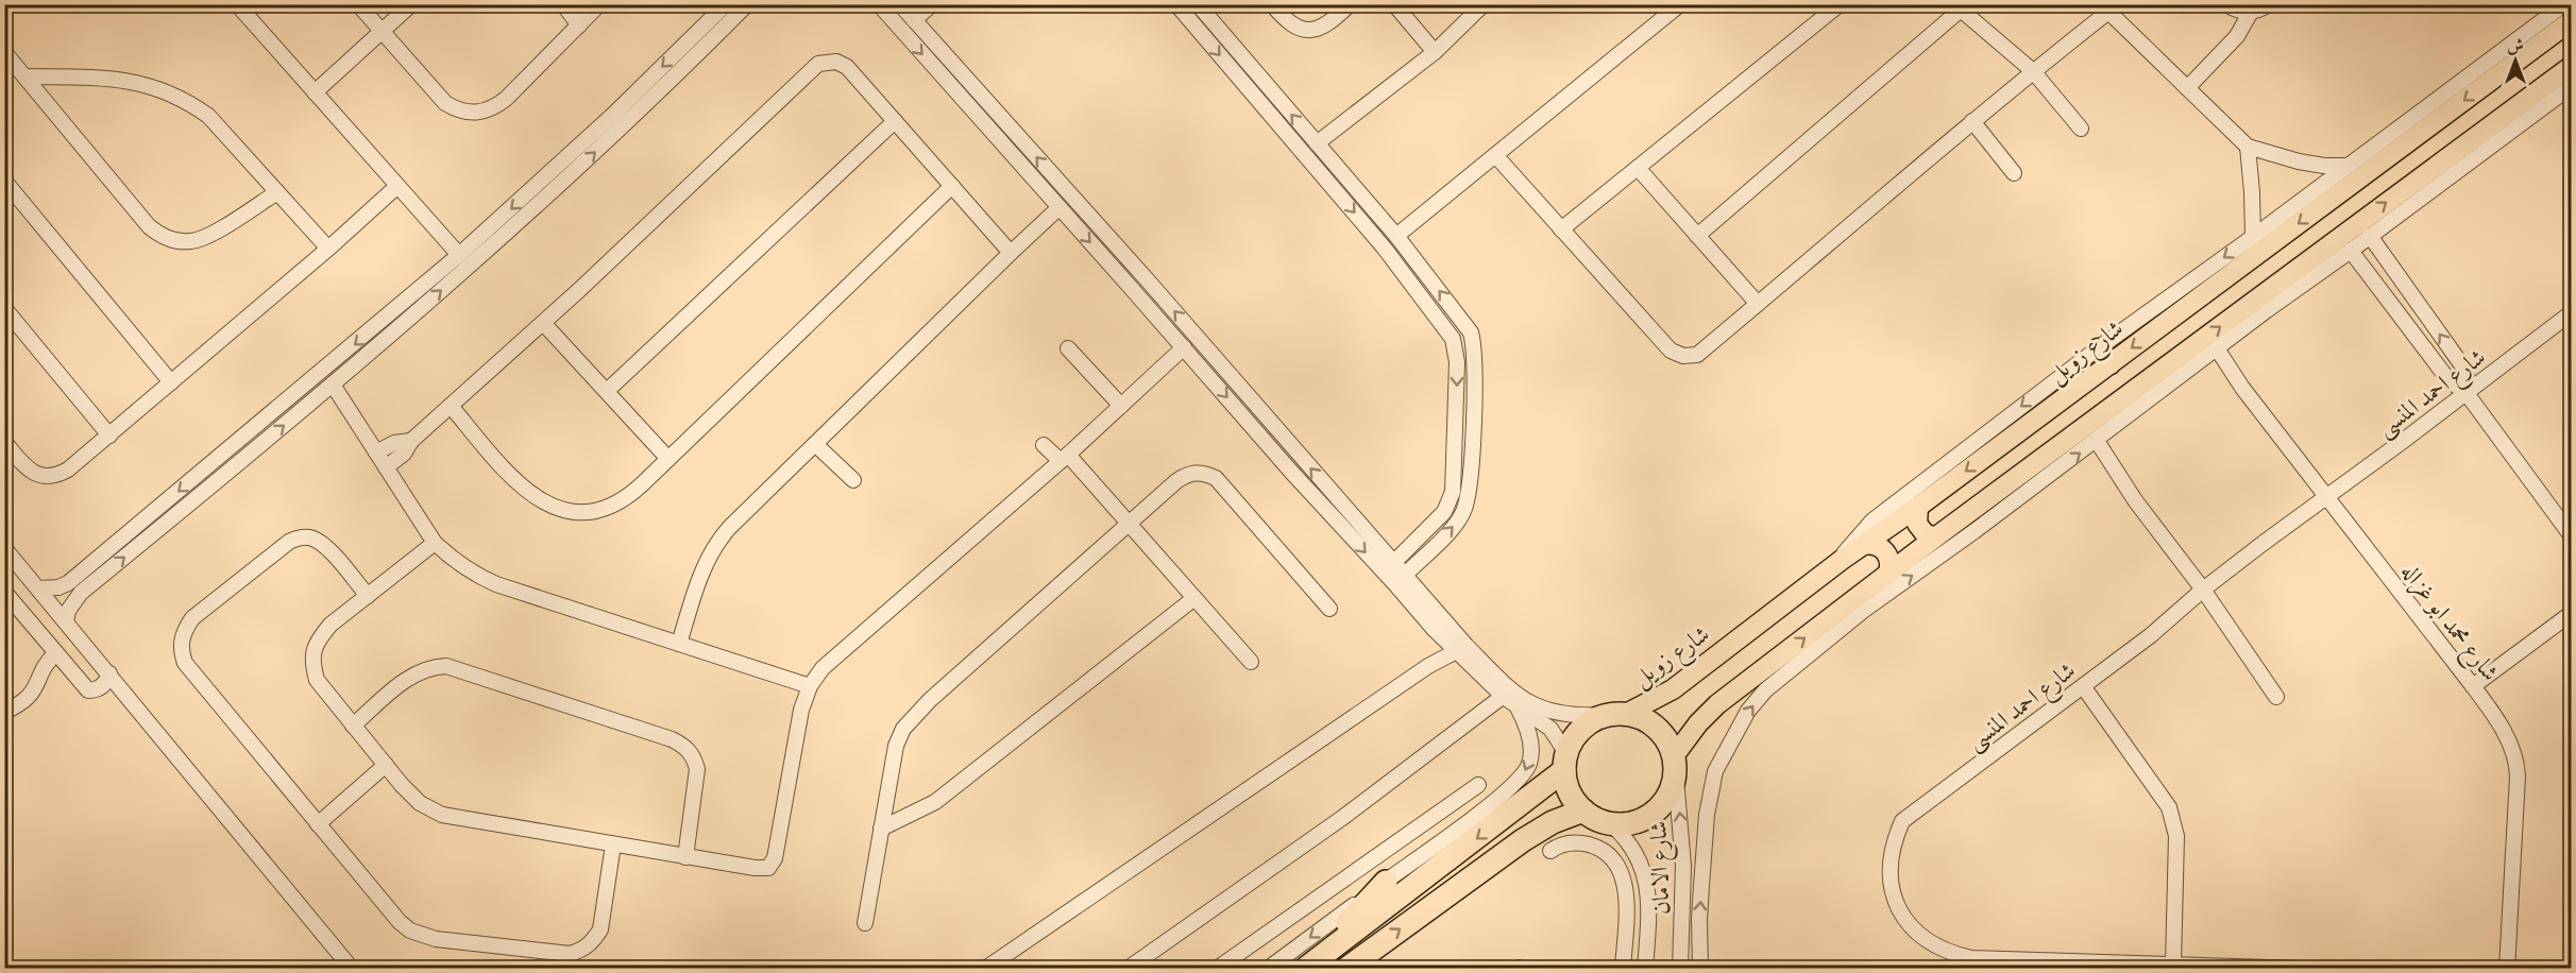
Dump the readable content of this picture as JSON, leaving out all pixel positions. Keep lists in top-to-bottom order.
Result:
{
  "streets": {
    "main road": ["شارع زويل"],
    "street": ["شارع احمد المنسى", "شارع محمد ابو غزاله", "شارع الامان"]
  },
  "crossings": [
    ["شارع زويل", "شارع الامان"],
    ["شارع احمد المنسى", "شارع محمد ابو غزاله"]
  ],
  "north": "top"
}
